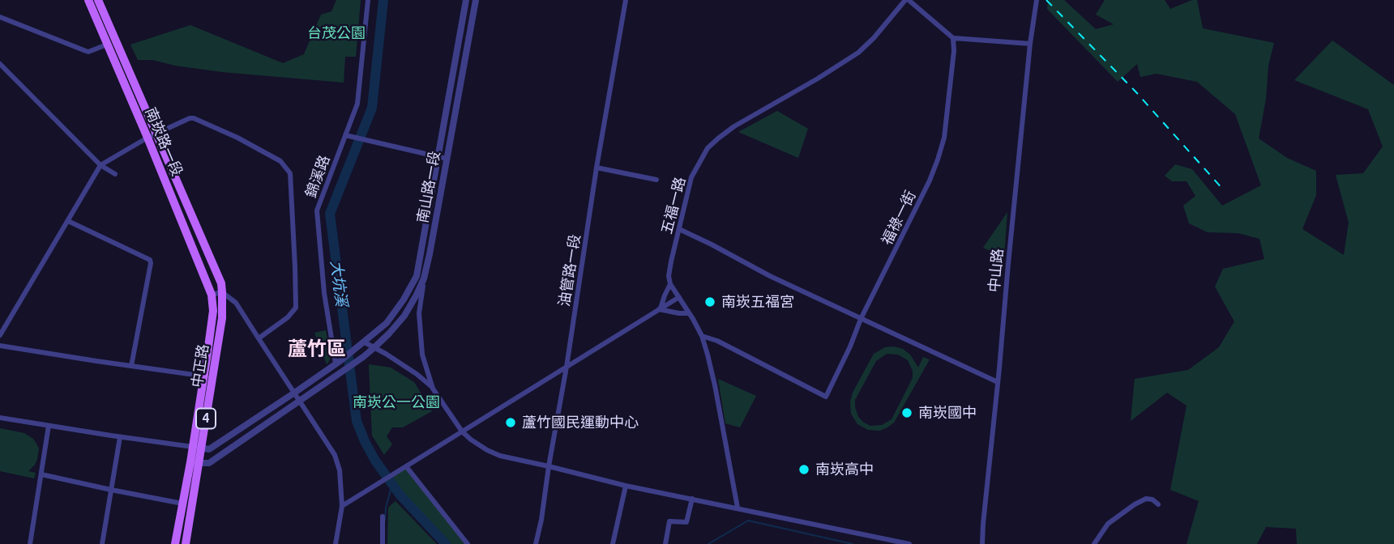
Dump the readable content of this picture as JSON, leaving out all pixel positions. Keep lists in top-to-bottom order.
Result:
{
  "streets": {
    "main road": ["南崁路一段", "中正路", "4"],
    "street": [
      "錦溪路",
      "南山路一段",
      "五福一路",
      "福祿一街",
      "油管路一段",
      "中山路"
    ]
  },
  "crossings": [
    ["南崁路一段", "中正路"],
    ["錦溪路", "南山路一段"]
  ],
  "districts": ["蘆竹區"],
  "water": ["大坑溪"],
  "parks": ["台茂公園", "南崁公一公園"],
  "places": [
    "南崁五福宮",
    "南崁國中",
    "蘆竹國民運動中心",
    "南崁高中"
  ]
}
